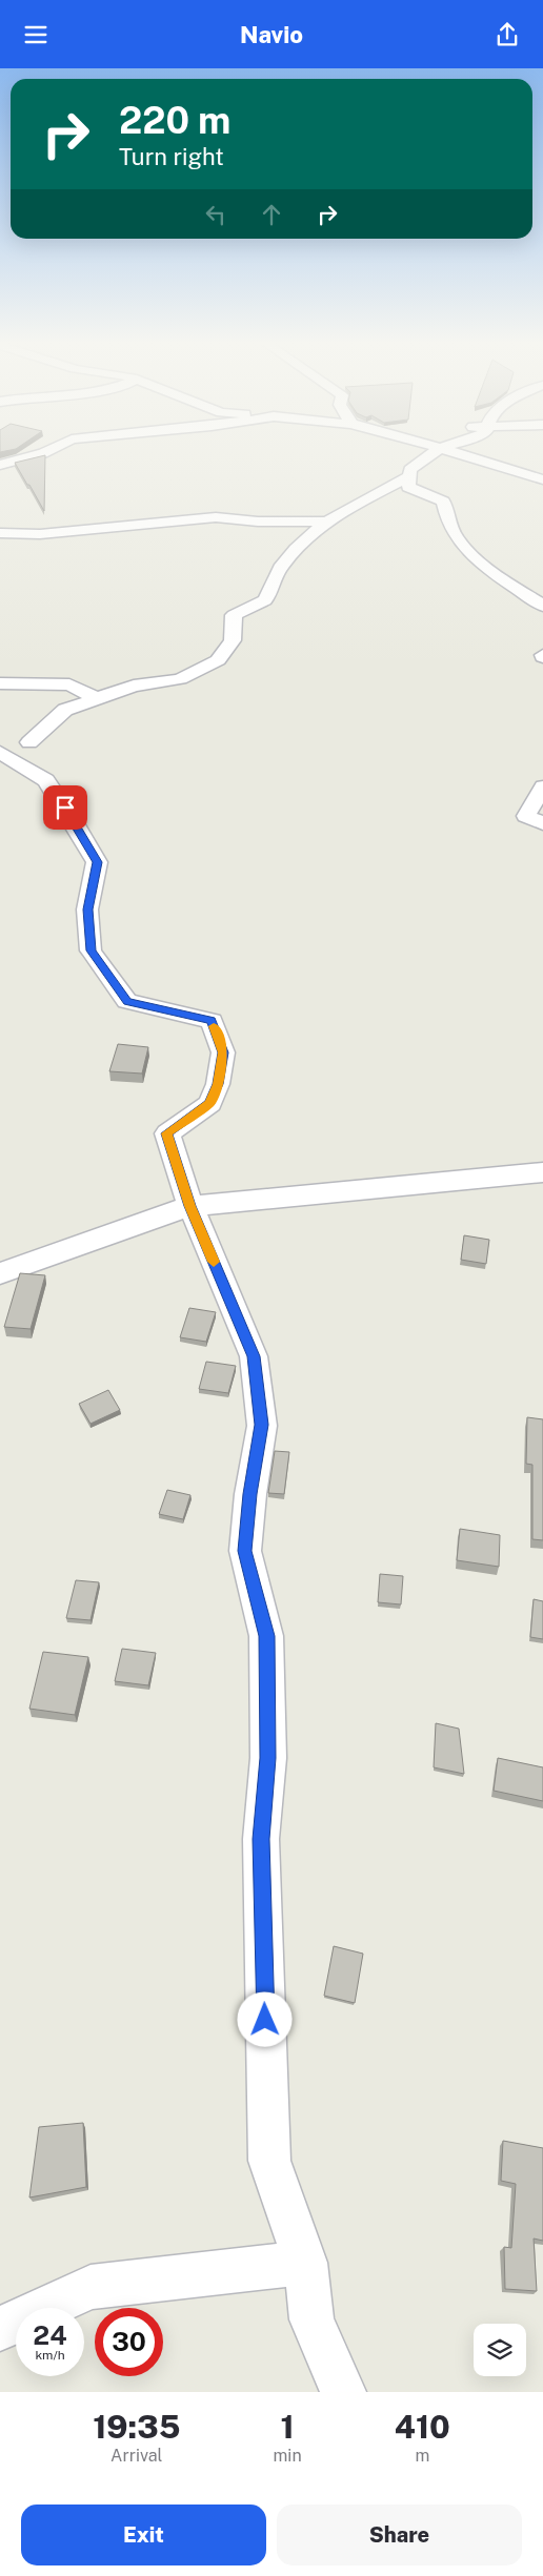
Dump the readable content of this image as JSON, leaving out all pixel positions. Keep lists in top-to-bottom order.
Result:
{
  "page": {
    "header": "Navio",
    "turn": ["220 m", "Turn right"],
    "speed": "24 km/h",
    "limit": "30",
    "eta": [
      "19:35",
      "Arrival",
      "1",
      "min",
      "410",
      "m"
    ],
    "buttons": ["Exit", "Share"]
  }
}
